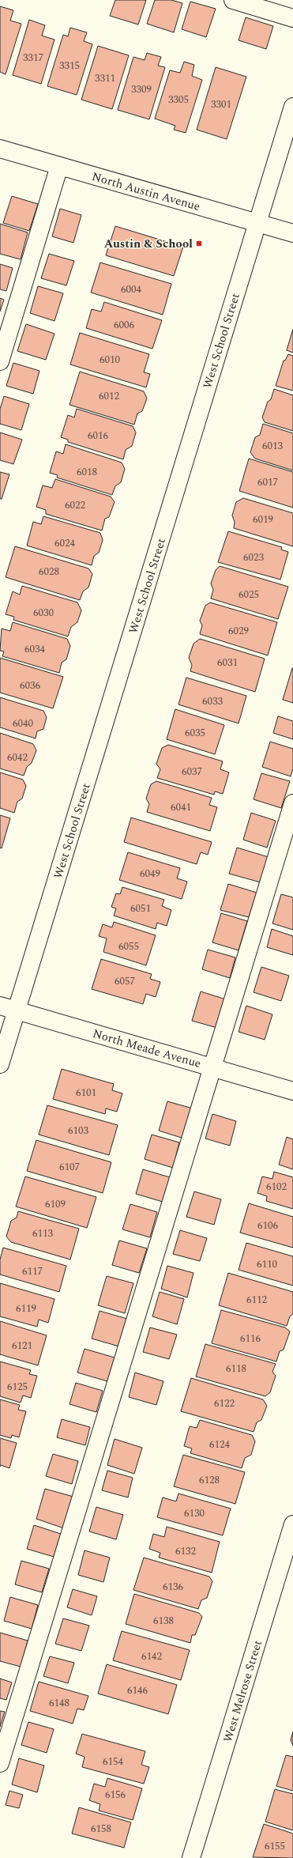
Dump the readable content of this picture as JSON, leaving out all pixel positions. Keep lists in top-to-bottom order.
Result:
{
  "streets": {
    "street": [
      "North Austin Avenue",
      "West School Street",
      "North Meade Avenue",
      "West Melrose Street"
    ]
  },
  "crossings": [
    ["North Austin Avenue", "West School Street"],
    ["West School Street", "North Meade Avenue"]
  ],
  "places": {
    "transit": ["Austin & School"]
  },
  "house_numbers": [
    "3317",
    "3315",
    "3311",
    "3309",
    "3305",
    "3301",
    "6004",
    "6006",
    "6010",
    "6012",
    "6016",
    "6013",
    "6018",
    "6017",
    "6022",
    "6019",
    "6024",
    "6023",
    "6028",
    "6025",
    "6030",
    "6029",
    "6034",
    "6031",
    "6036",
    "6033",
    "6040",
    "6035",
    "6042",
    "6037",
    "6041",
    "6049",
    "6051",
    "6055",
    "6057",
    "6101",
    "6103",
    "6107",
    "6102",
    "6109",
    "6106",
    "6113",
    "6110",
    "6117",
    "6112",
    "6119",
    "6116",
    "6121",
    "6118",
    "6125",
    "6122",
    "6124",
    "6128",
    "6130",
    "6132",
    "6136",
    "6138",
    "6142",
    "6146",
    "6148",
    "6154",
    "6156",
    "6158",
    "6155"
  ]
}
